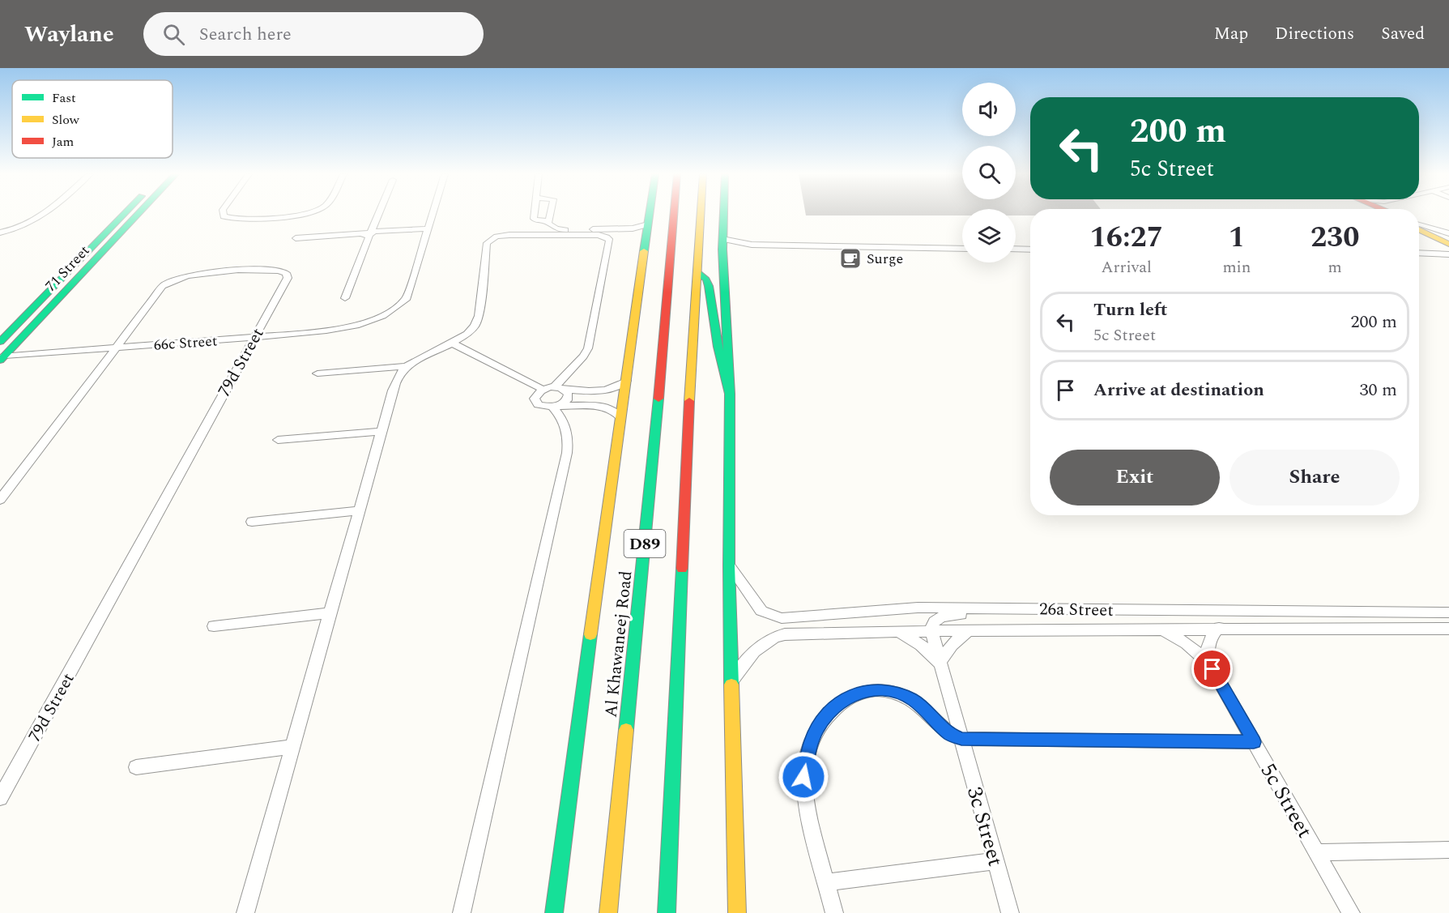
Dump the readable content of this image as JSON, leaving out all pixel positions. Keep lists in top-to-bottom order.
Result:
{
  "streets": {
    "main road": ["71 Street", "D89", "Al Khawaneej Road"],
    "street": [
      "66c Street",
      "79d Street",
      "26a Street",
      "5c Street",
      "3c Street"
    ]
  },
  "crossings": [
    ["71 Street", "66c Street"],
    ["66c Street", "79d Street"],
    ["26a Street", "5c Street"],
    ["26a Street", "3c Street"]
  ],
  "places": {
    "cafe": ["Surge"]
  },
  "legend": ["Fast", "Slow", "Jam"],
  "page": {
    "header": "Waylane",
    "search": "Search here",
    "nav": ["Map", "Directions", "Saved"],
    "turn": ["200 m", "5c Street"],
    "eta": [
      "16:27",
      "Arrival",
      "1",
      "min",
      "230",
      "m"
    ],
    "list": [
      {
        "name": "Turn left",
        "note": "5c Street",
        "value": "200 m"
      },
      {
        "name": "Arrive at destination",
        "value": "30 m"
      }
    ],
    "buttons": ["Exit", "Share"]
  }
}
